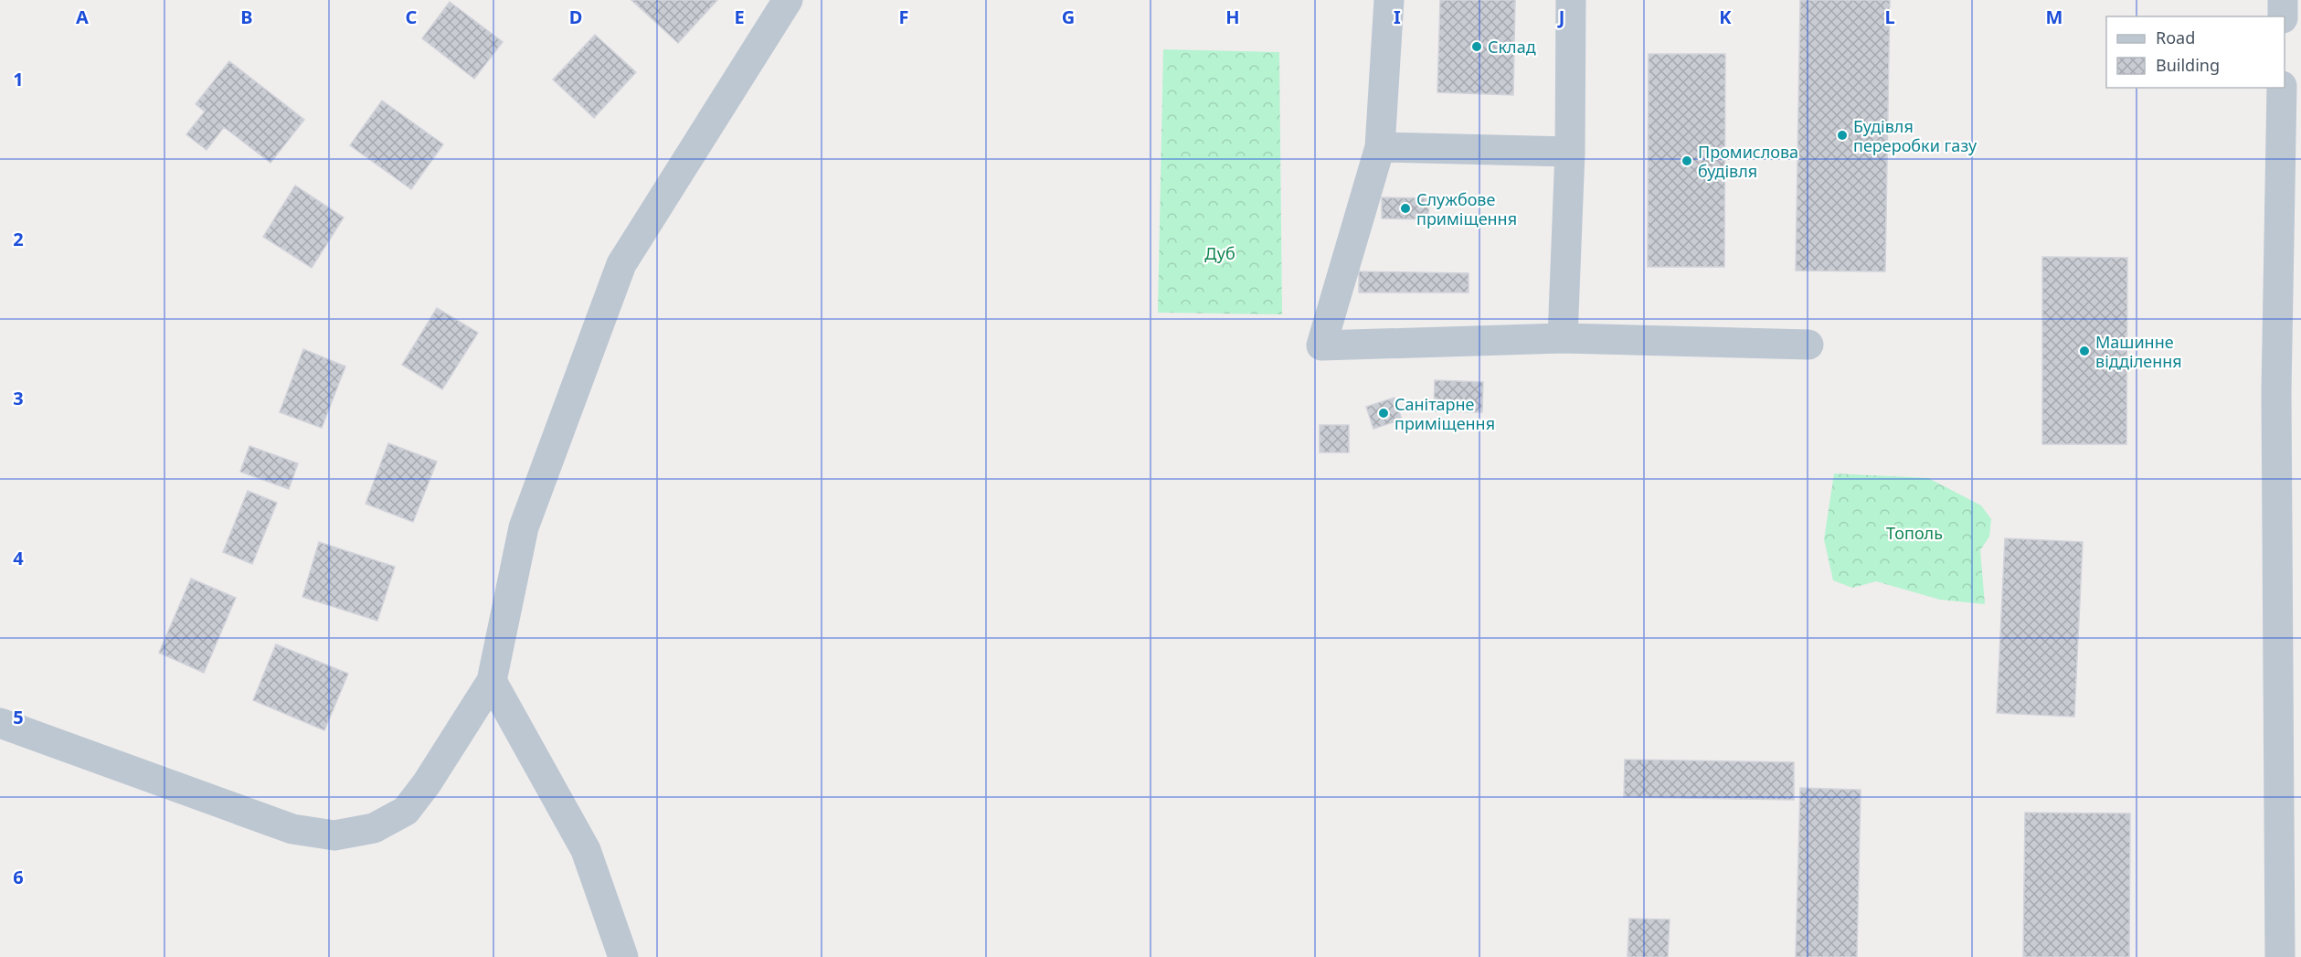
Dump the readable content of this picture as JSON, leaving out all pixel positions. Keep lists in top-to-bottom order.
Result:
{
  "parks": ["Дуб", "Тополь"],
  "places": [
    "Склад",
    "Будівля переробки газу",
    "Промислова будівля",
    "Службове приміщення",
    "Машинне відділення",
    "Санітарне приміщення"
  ],
  "legend": ["Road", "Building"],
  "grid": {
    "columns": [
      "A",
      "B",
      "C",
      "D",
      "E",
      "F",
      "G",
      "H",
      "I",
      "J",
      "K",
      "L",
      "M"
    ],
    "rows": [
      "1",
      "2",
      "3",
      "4",
      "5",
      "6"
    ]
  }
}
